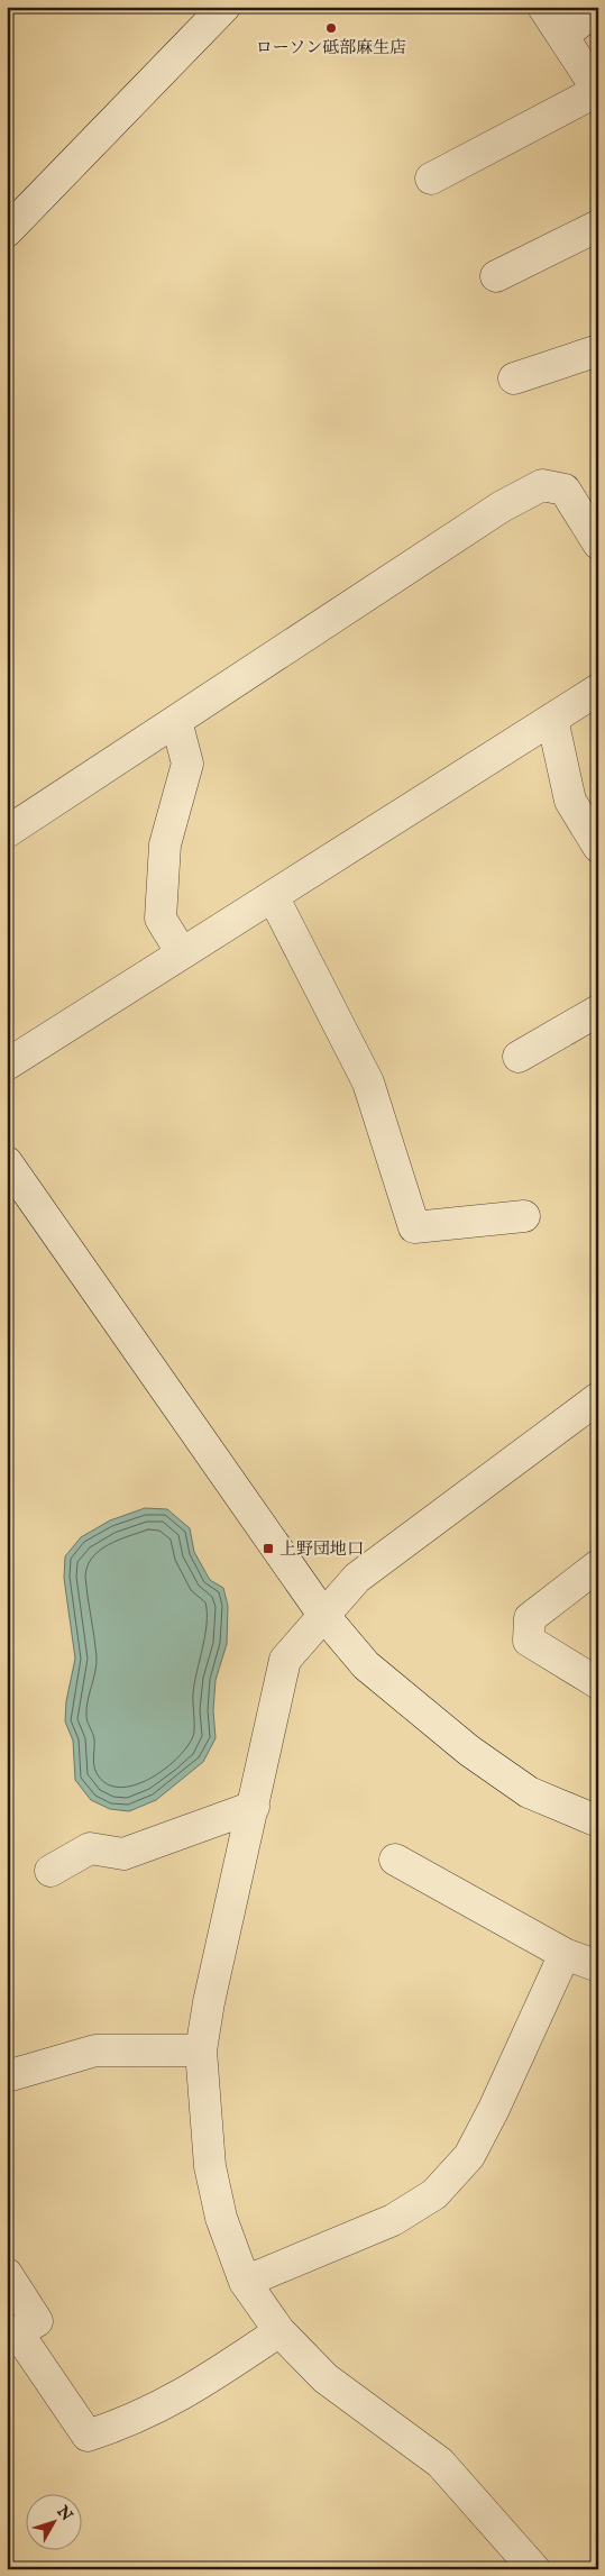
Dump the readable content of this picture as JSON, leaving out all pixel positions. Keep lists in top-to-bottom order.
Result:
{
  "places": {
    "other": ["ローソン砥部麻生店"],
    "transit": ["上野団地口"]
  },
  "north": "top right"
}
